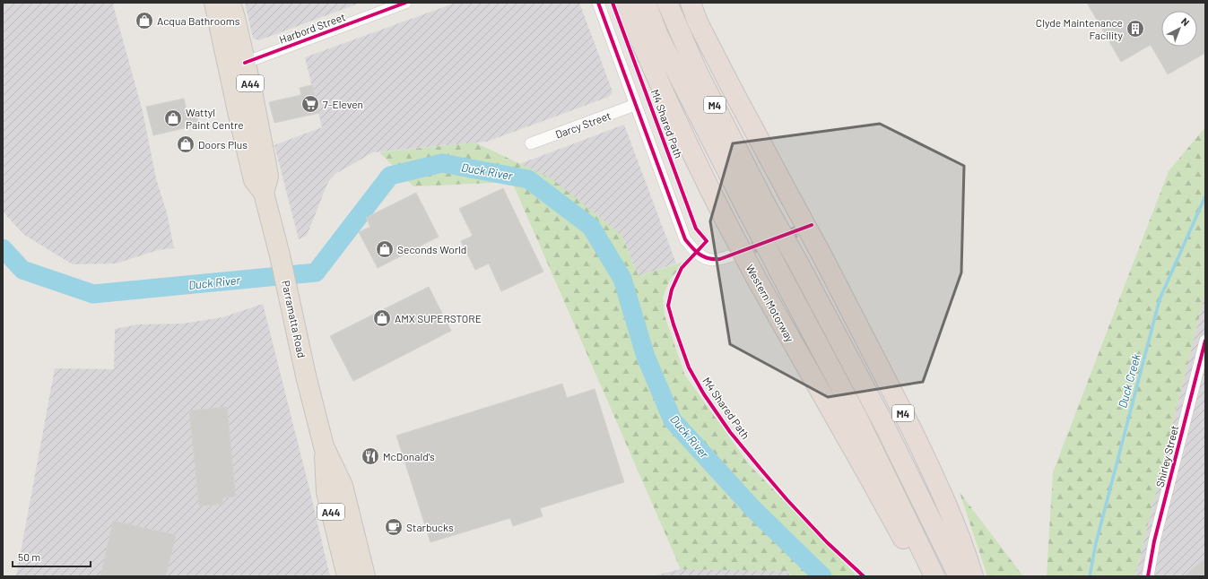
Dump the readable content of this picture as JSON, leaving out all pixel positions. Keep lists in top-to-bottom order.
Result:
{
  "streets": {
    "highway": [
      "A44",
      "M4",
      "Western Motorway",
      "Parramatta Road"
    ],
    "street": ["Harbord Street", "Darcy Street", "Shirley Street"],
    "cycle path": ["M4 Shared Path"]
  },
  "crossings": [
    ["Harbord Street", "Parramatta Road"]
  ],
  "water": ["Duck River", "Duck Creek"],
  "places": {
    "shop": [
      "Acqua Bathrooms",
      "Wattyl Paint Centre",
      "Doors Plus",
      "Seconds World",
      "AMX SUPERSTORE"
    ],
    "building": ["Clyde Maintenance Facility"],
    "supermarket": ["7-Eleven"],
    "restaurant": ["McDonald's"],
    "cafe": ["Starbucks"]
  },
  "scale_bar": "50 m",
  "north": "top right"
}
